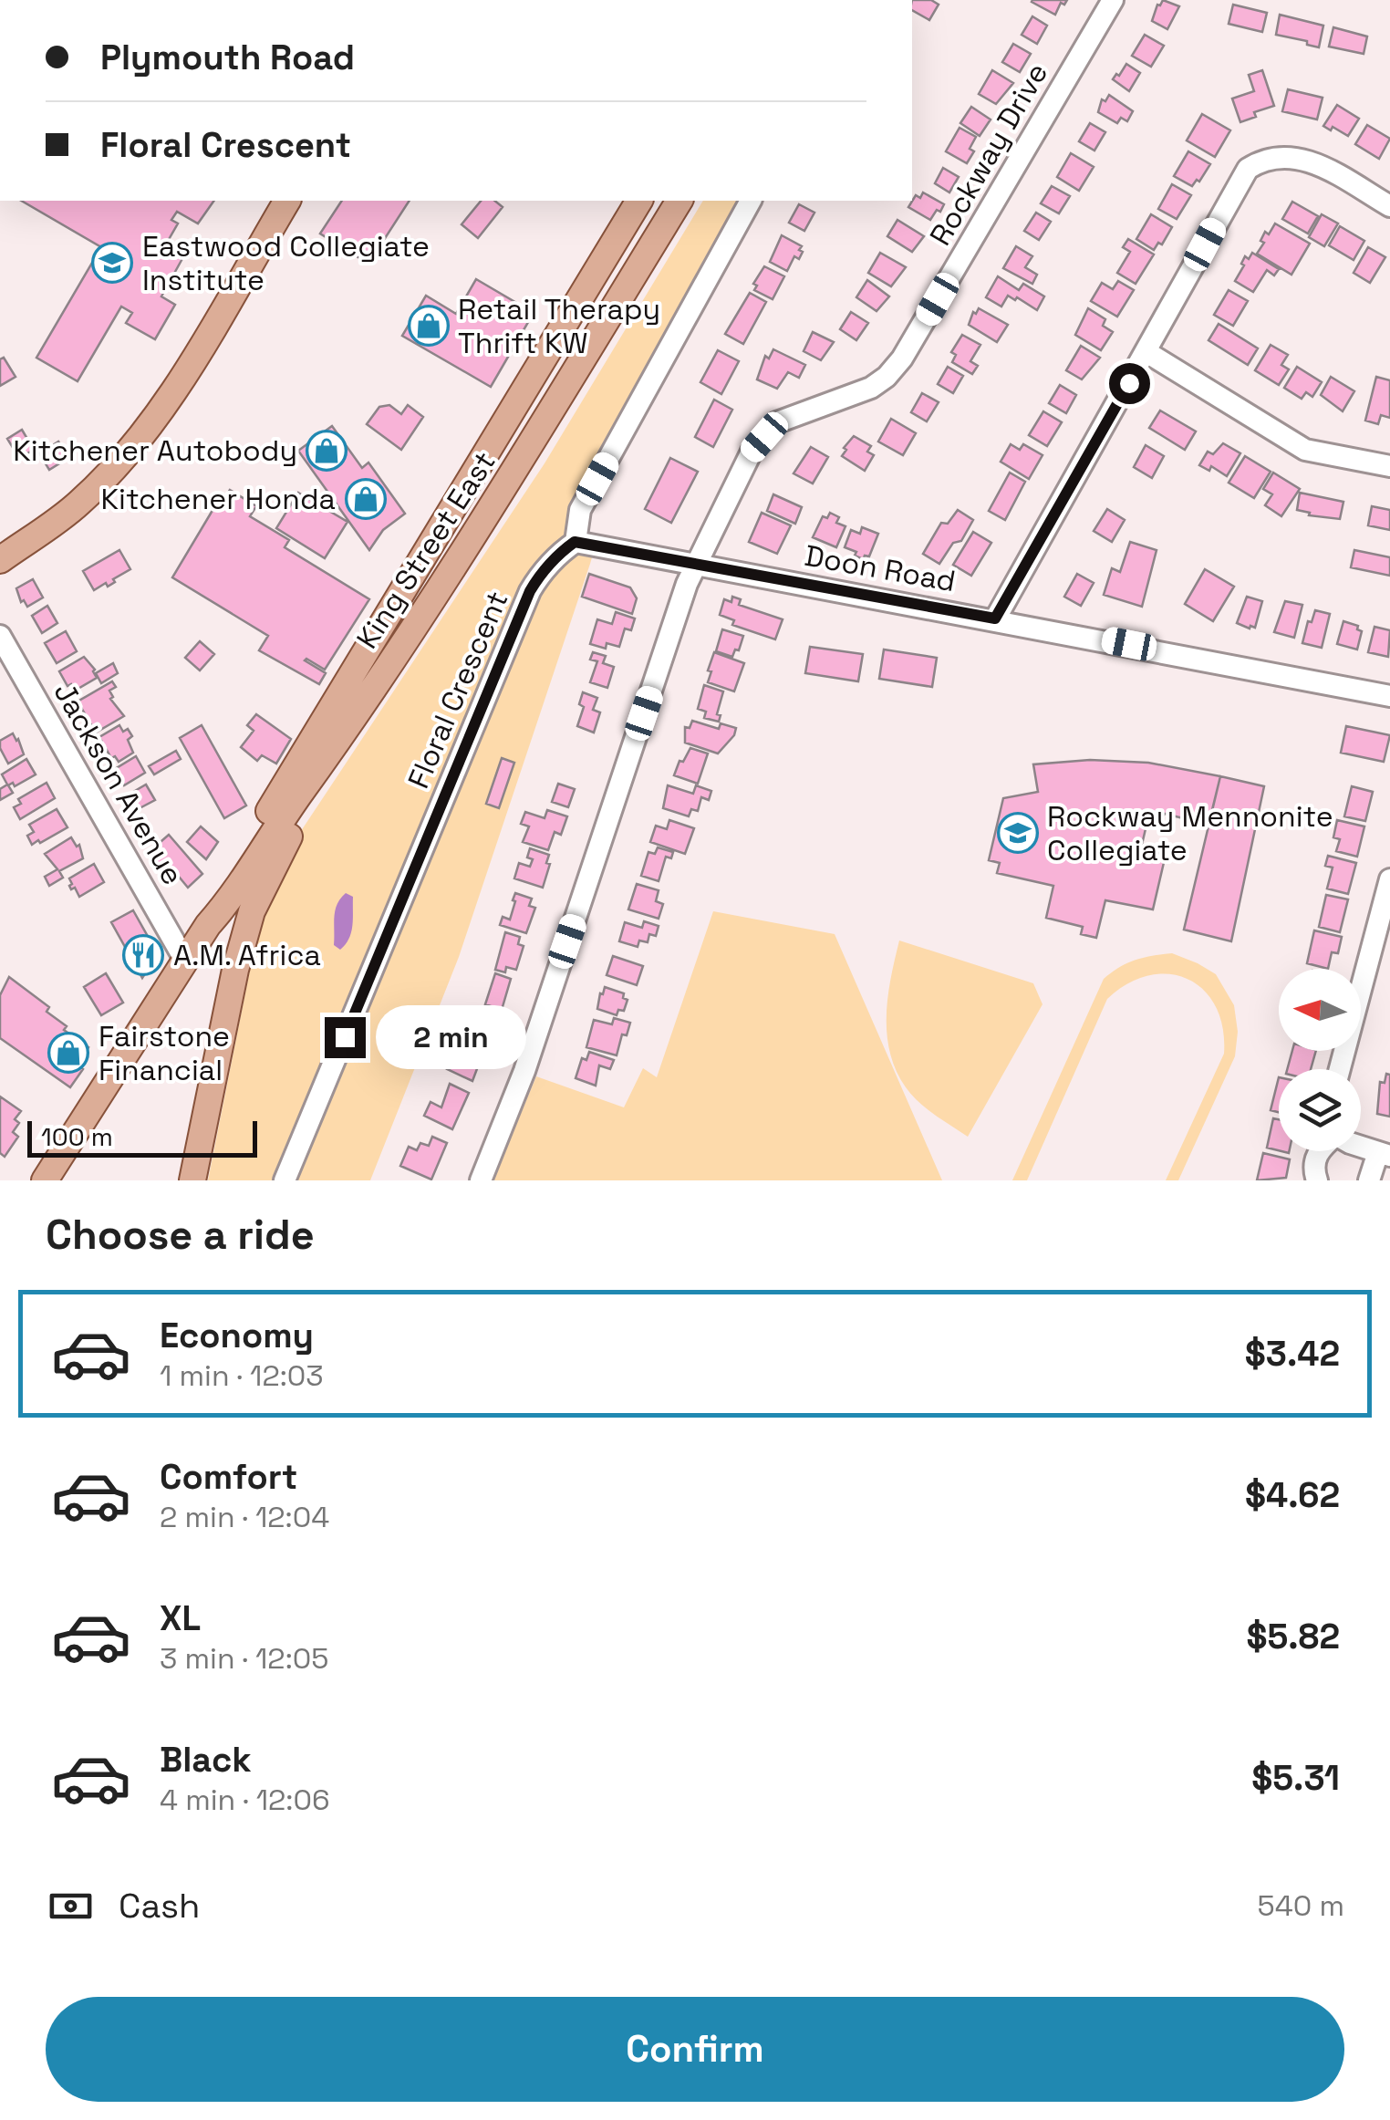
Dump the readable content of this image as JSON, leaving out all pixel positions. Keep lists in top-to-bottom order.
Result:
{
  "streets": {
    "main road": ["King Street East"],
    "street": [
      "Rockway Drive",
      "Doon Road",
      "Floral Crescent",
      "Jackson Avenue"
    ]
  },
  "crossings": [
    ["Rockway Drive", "Doon Road"],
    ["King Street East", "Jackson Avenue"],
    ["Doon Road", "Floral Crescent"]
  ],
  "places": {
    "school or university": ["Eastwood Collegiate Institute", "Rockway Mennonite Collegiate"],
    "shop": [
      "Retail Therapy Thrift KW",
      "Kitchener Autobody",
      "Kitchener Honda",
      "Fairstone Financial"
    ],
    "restaurant": ["A.M. Africa"]
  },
  "scale_bar": "100 m",
  "north": "left",
  "page": {
    "banner": ["Plymouth Road", "Floral Crescent"],
    "bubble": "2 min",
    "scale": "100 m",
    "heading": "Choose a ride",
    "list": [
      {
        "name": "Economy",
        "note": "1 min · 12:03",
        "value": "$3.42"
      },
      {
        "name": "Comfort",
        "note": "2 min · 12:04",
        "value": "$4.62"
      },
      {
        "name": "XL",
        "note": "3 min · 12:05",
        "value": "$5.82"
      },
      {
        "name": "Black",
        "note": "4 min · 12:06",
        "value": "$5.31"
      }
    ],
    "pay": ["Cash", "540 m"],
    "buttons": "Confirm"
  }
}
